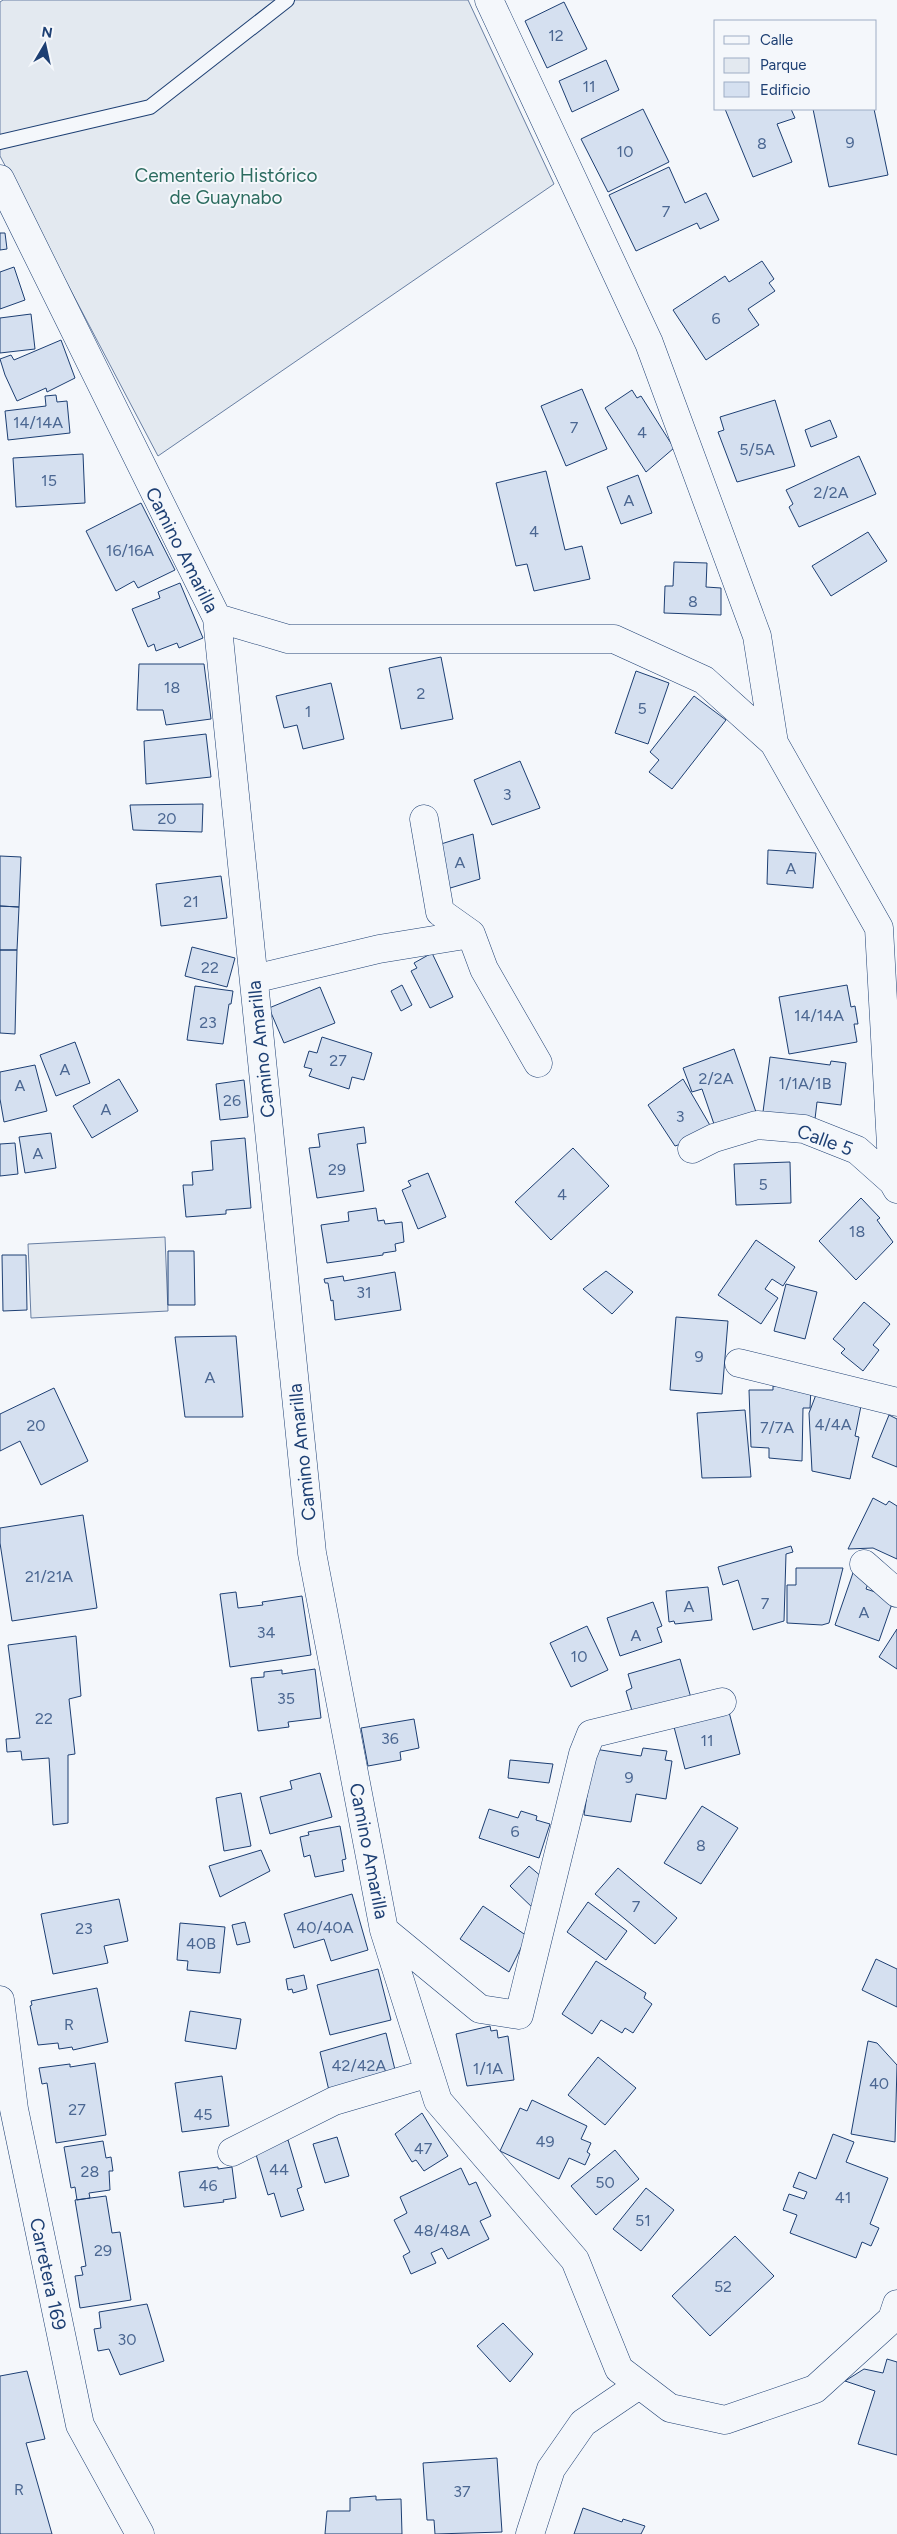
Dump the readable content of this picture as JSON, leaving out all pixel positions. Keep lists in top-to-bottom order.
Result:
{
  "streets": {
    "street": ["Camino Amarilla", "Calle 5", "Carretera 169"]
  },
  "parks": ["Cementerio Histórico de Guaynabo"],
  "house_numbers": [
    "12",
    "11",
    "9",
    "8",
    "10",
    "7",
    "6",
    "14/14A",
    "7",
    "4",
    "5/5A",
    "15",
    "2/2A",
    "A",
    "4",
    "16/16A",
    "8",
    "18",
    "2",
    "5",
    "1",
    "3",
    "20",
    "A",
    "A",
    "21",
    "22",
    "14/14A",
    "23",
    "27",
    "A",
    "2/2A",
    "1/1A/1B",
    "A",
    "26",
    "A",
    "3",
    "A",
    "29",
    "5",
    "4",
    "18",
    "31",
    "9",
    "A",
    "4/4A",
    "20",
    "7/7A",
    "21/21A",
    "7",
    "A",
    "A",
    "34",
    "A",
    "10",
    "35",
    "22",
    "36",
    "11",
    "9",
    "6",
    "8",
    "7",
    "40/40A",
    "23",
    "40B",
    "R",
    "42/42A",
    "1/1A",
    "40",
    "27",
    "45",
    "49",
    "47",
    "44",
    "28",
    "50",
    "46",
    "41",
    "51",
    "48/48A",
    "29",
    "52",
    "30",
    "R",
    "37"
  ],
  "legend": ["Calle", "Parque", "Edificio"],
  "north": "top"
}
